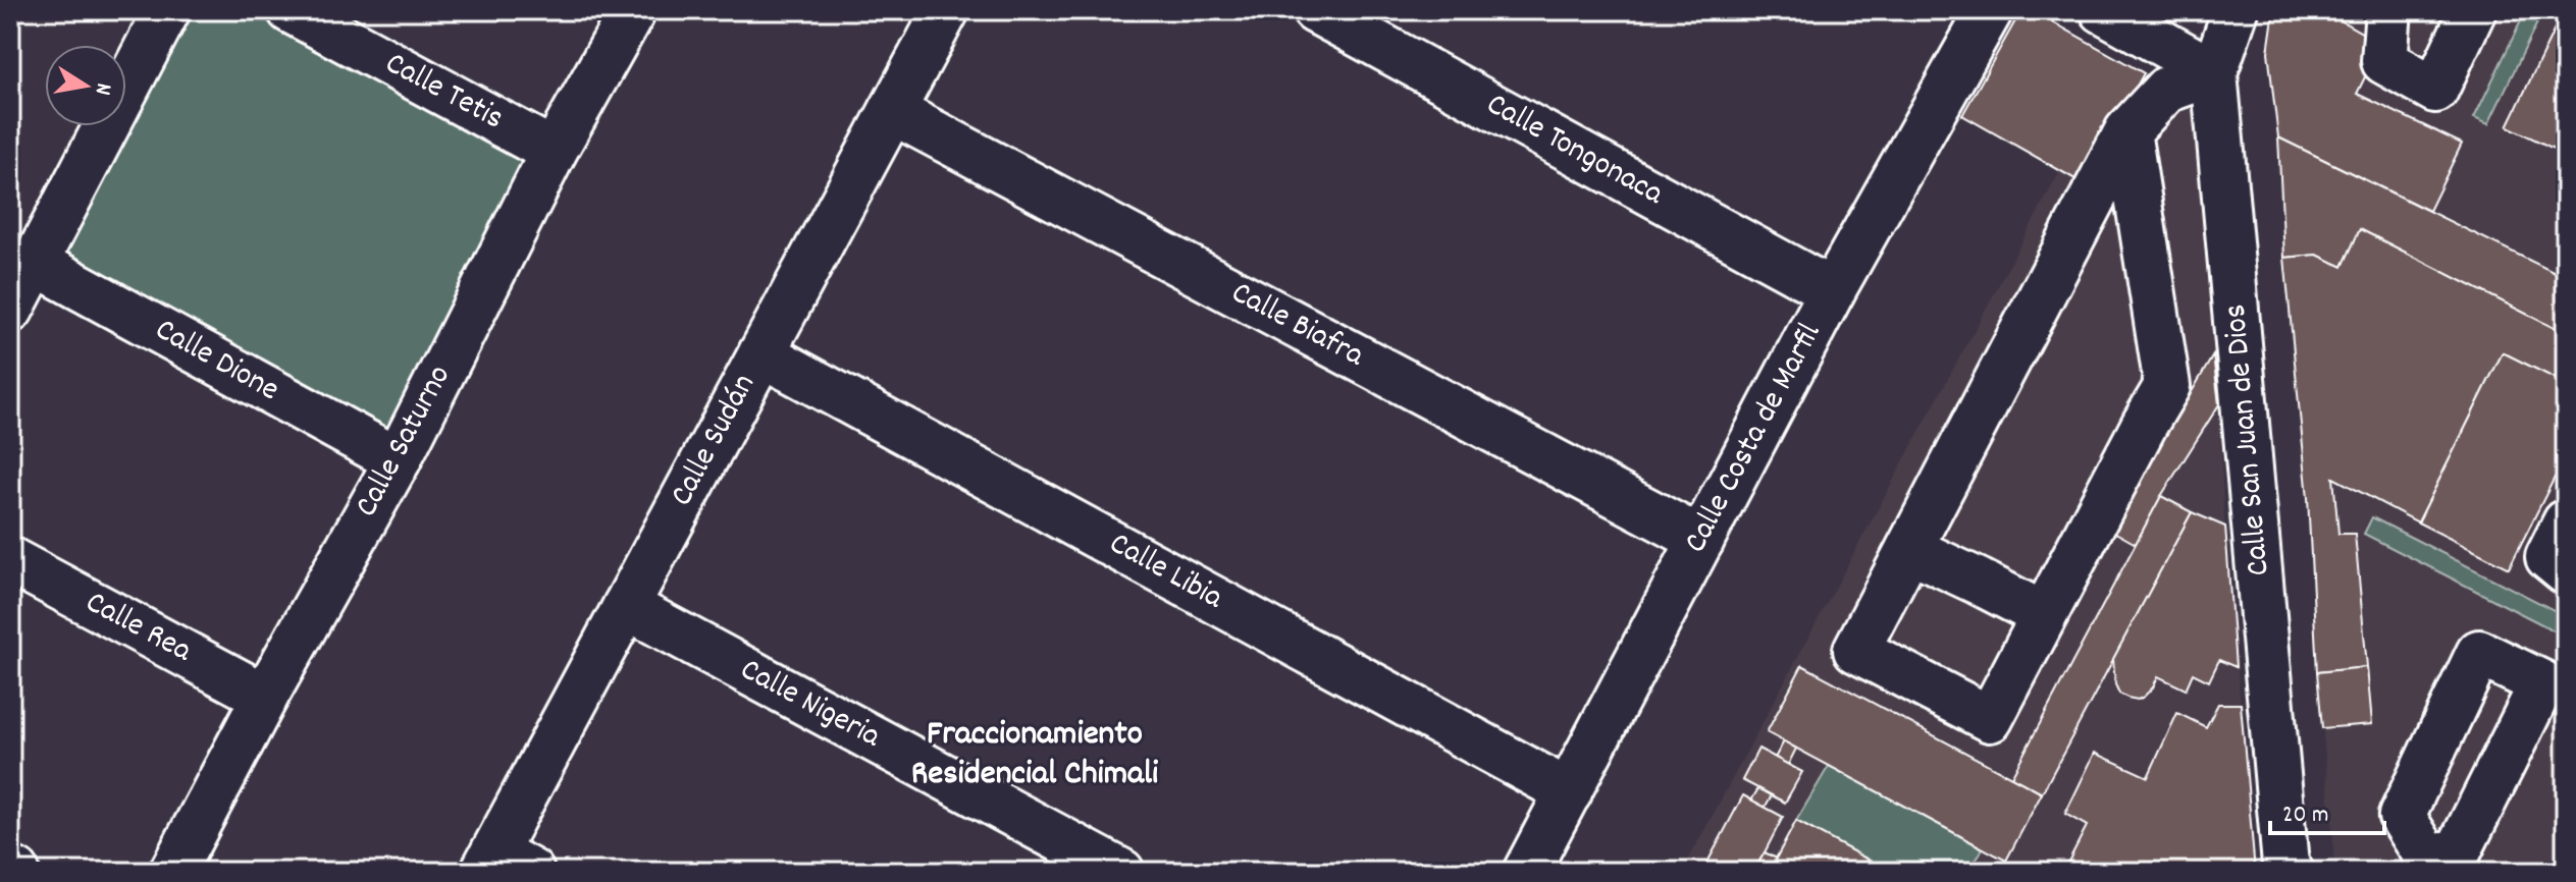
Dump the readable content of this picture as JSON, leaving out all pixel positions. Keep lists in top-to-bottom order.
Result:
{
  "streets": {
    "street": [
      "Calle Tetis",
      "Calle Tongonaca",
      "Calle Biafra",
      "Calle Dione",
      "Calle Costa de Marfil",
      "Calle San Juan de Dios",
      "Calle Sudán",
      "Calle Saturno",
      "Calle Libia",
      "Calle Rea",
      "Calle Nigeria"
    ]
  },
  "crossings": [
    ["Calle Tetis", "Calle Saturno"],
    ["Calle Tongonaca", "Calle Costa de Marfil"],
    ["Calle Biafra", "Calle Costa de Marfil"],
    ["Calle Biafra", "Calle Sudán"],
    ["Calle Dione", "Calle Saturno"],
    ["Calle Costa de Marfil", "Calle Libia"],
    ["Calle Sudán", "Calle Libia"],
    ["Calle Sudán", "Calle Nigeria"],
    ["Calle Saturno", "Calle Rea"]
  ],
  "districts": ["Fraccionamiento Residencial Chimali"],
  "scale_bar": "20 m",
  "north": "right"
}
